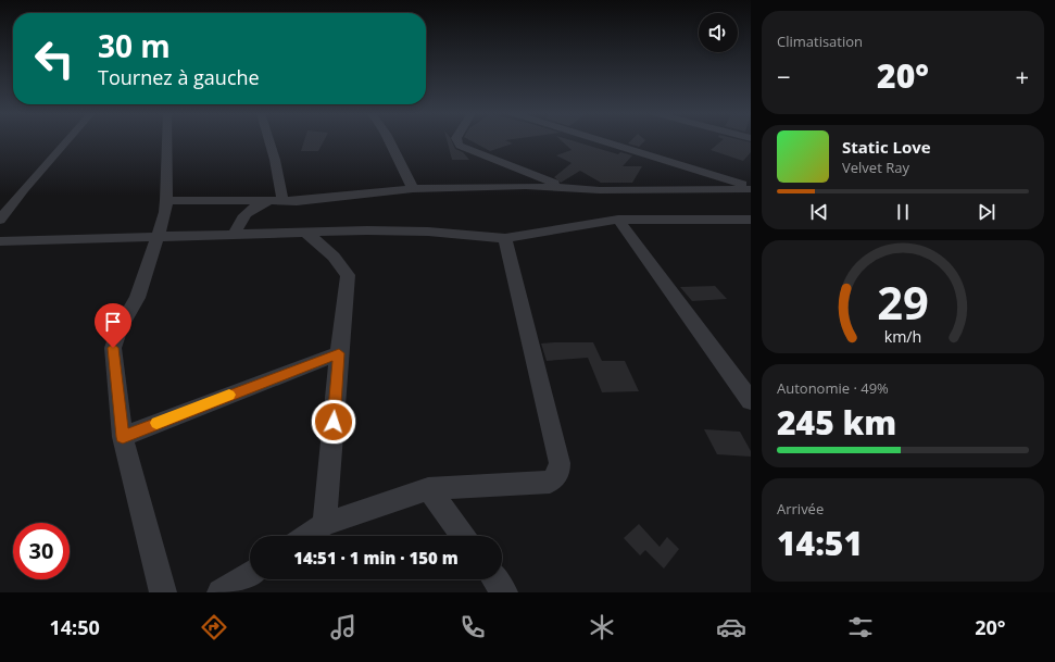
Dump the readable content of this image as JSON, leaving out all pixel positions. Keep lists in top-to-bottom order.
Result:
{
  "page": {
    "tile": [
      "Climatisation",
      ["Autonomie · 49%", "245 km"],
      ["Arrivée", "14:51"]
    ],
    "turn": ["30 m", "Tournez à gauche"],
    "heat": ["−", "20°", "+"],
    "song": ["Static Love", "Velvet Ray"],
    "limit": "30",
    "trip": "14:51 · 1 min · 150 m",
    "tabs": ["14:50", "20°"],
    "gauge": ["29", "km/h"]
  }
}
